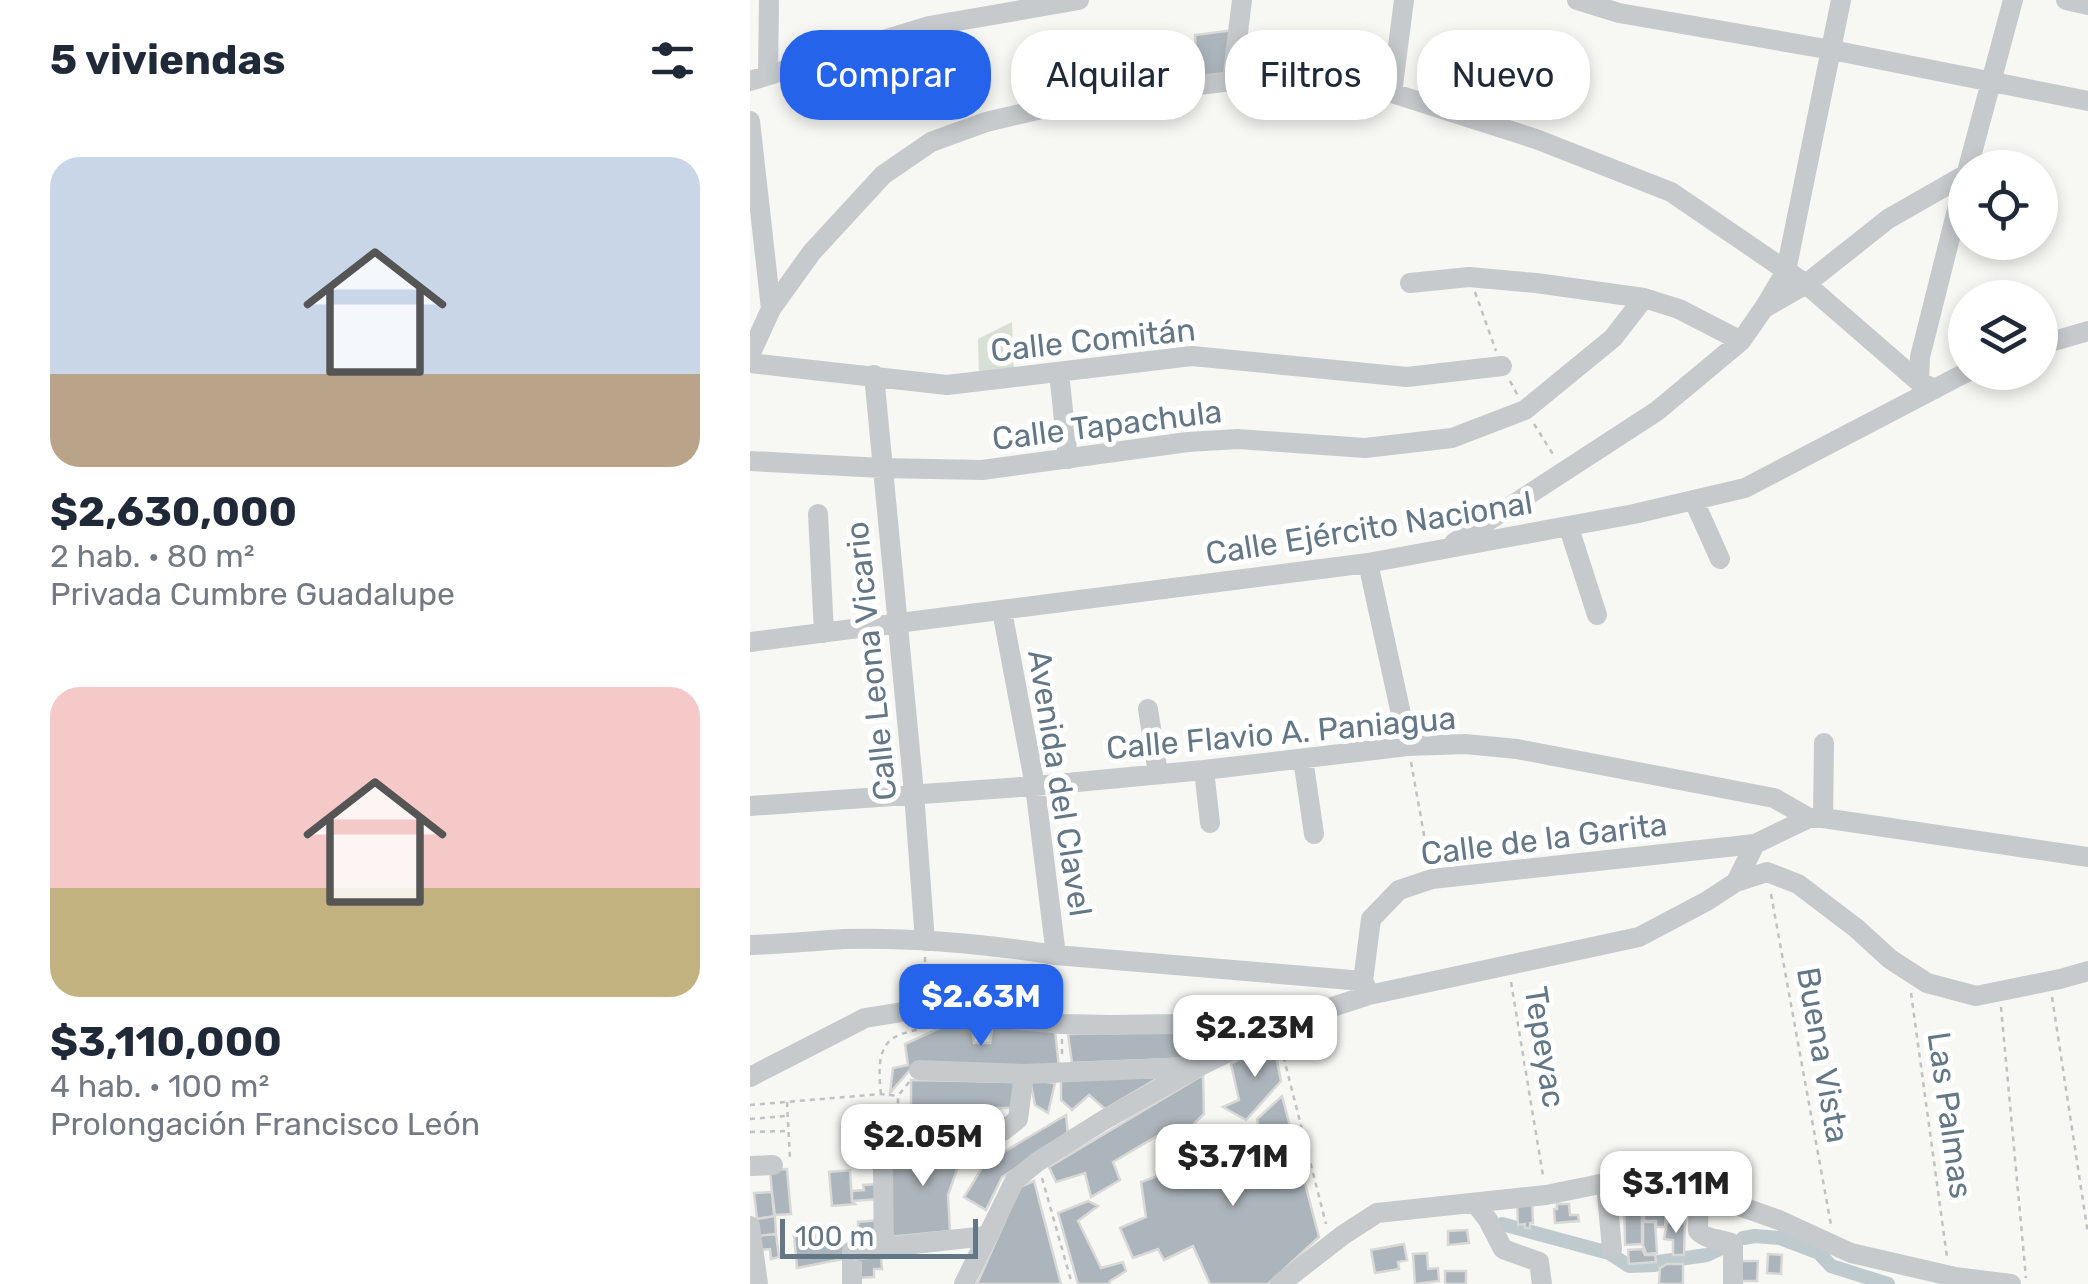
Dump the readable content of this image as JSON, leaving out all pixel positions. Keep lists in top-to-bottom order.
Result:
{
  "streets": {
    "street": [
      "Calle Comitán",
      "Calle Tapachula",
      "Calle Ejército Nacional",
      "Calle Leona Vicario",
      "Calle Flavio A. Paniagua",
      "Avenida del Clavel",
      "Calle de la Garita"
    ],
    "path": ["Tepeyac", "Buena Vista", "Las Palmas"]
  },
  "crossings": [
    ["Calle Comitán", "Calle Leona Vicario"],
    ["Calle Tapachula", "Calle Leona Vicario"],
    ["Calle Ejército Nacional", "Calle Leona Vicario"],
    ["Calle Ejército Nacional", "Avenida del Clavel"],
    ["Calle Leona Vicario", "Calle Flavio A. Paniagua"],
    ["Calle Flavio A. Paniagua", "Avenida del Clavel"],
    ["Calle Flavio A. Paniagua", "Calle de la Garita"]
  ],
  "scale_bar": "100 m",
  "page": {
    "heading": "5 viviendas",
    "chip": [
      "Comprar",
      "Alquilar",
      "Filtros",
      "Nuevo"
    ],
    "list": [
      {
        "name": "$2,630,000",
        "note": "2 hab. · 80 m² · Privada Cumbre Guadalupe"
      },
      {
        "name": "$3,110,000",
        "note": "4 hab. · 100 m² · Prolongación Francisco León"
      }
    ],
    "price": [
      "$2.63M",
      "$2.23M",
      "$2.05M",
      "$3.71M",
      "$3.11M"
    ],
    "scale": "100 m"
  }
}
